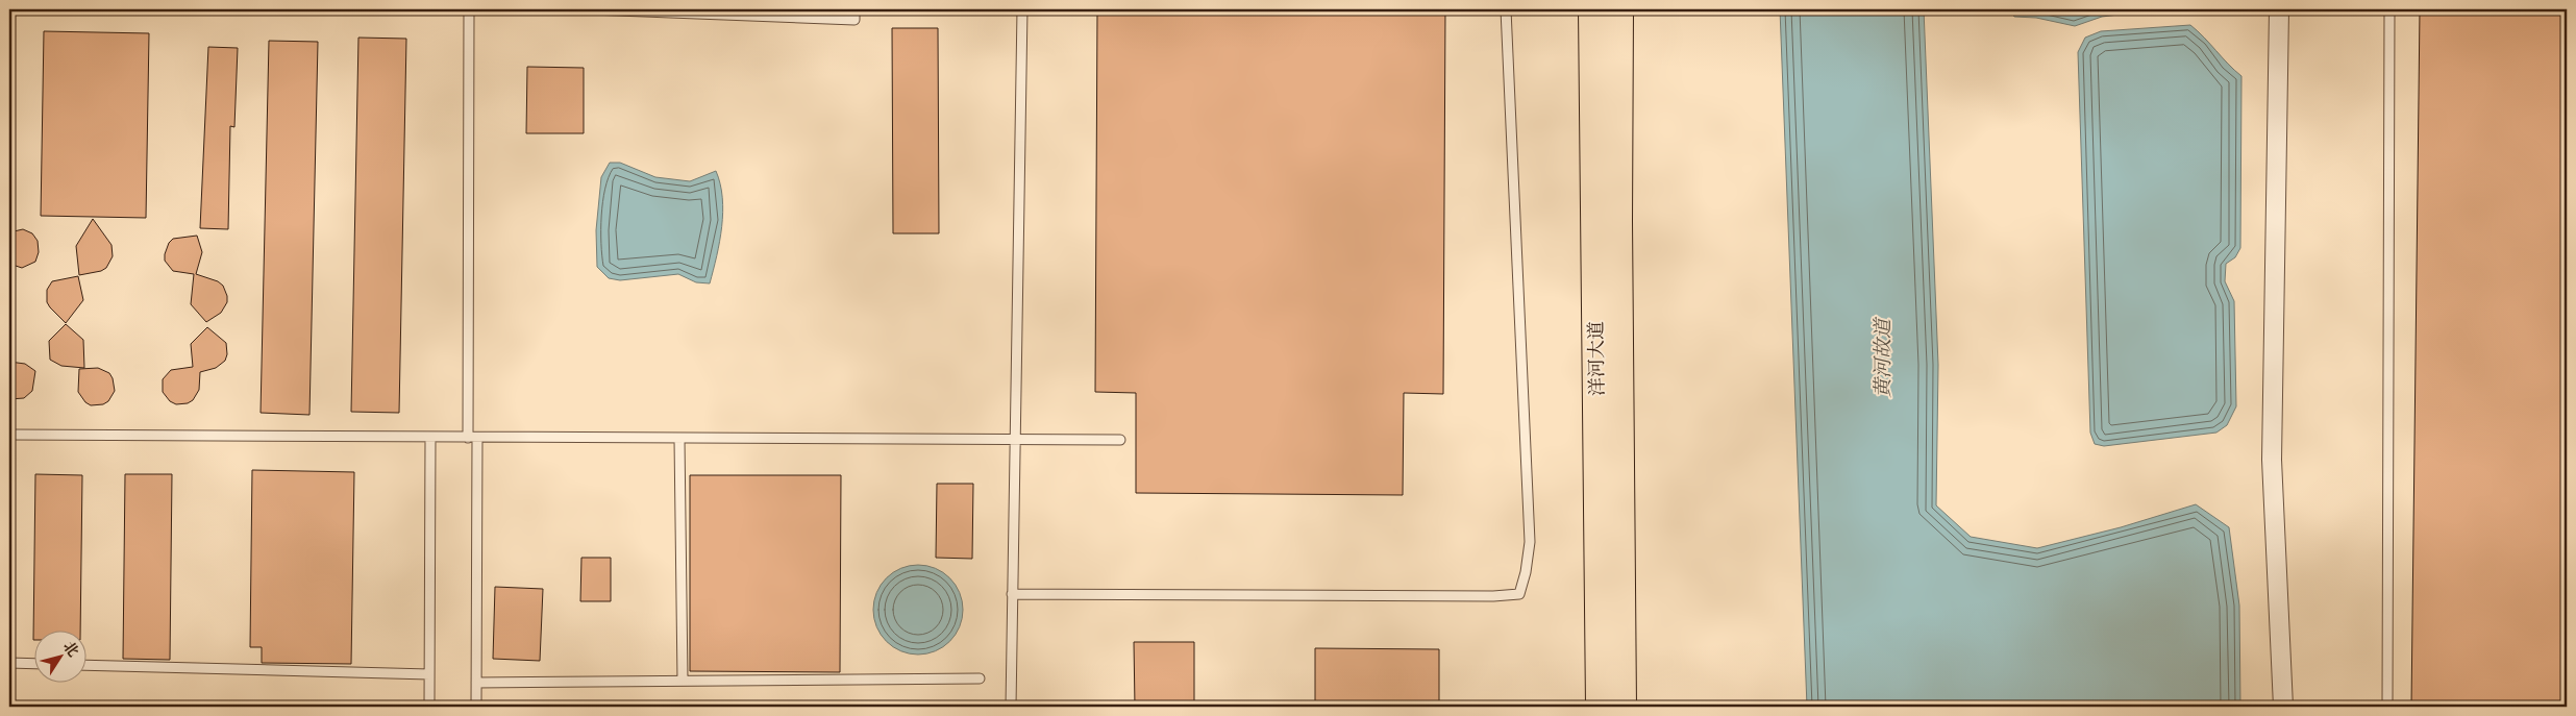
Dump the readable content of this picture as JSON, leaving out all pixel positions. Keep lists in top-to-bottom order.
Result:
{
  "streets": {
    "main road": ["洋河大道"]
  },
  "water": ["黄河故道"],
  "north": "top right"
}
